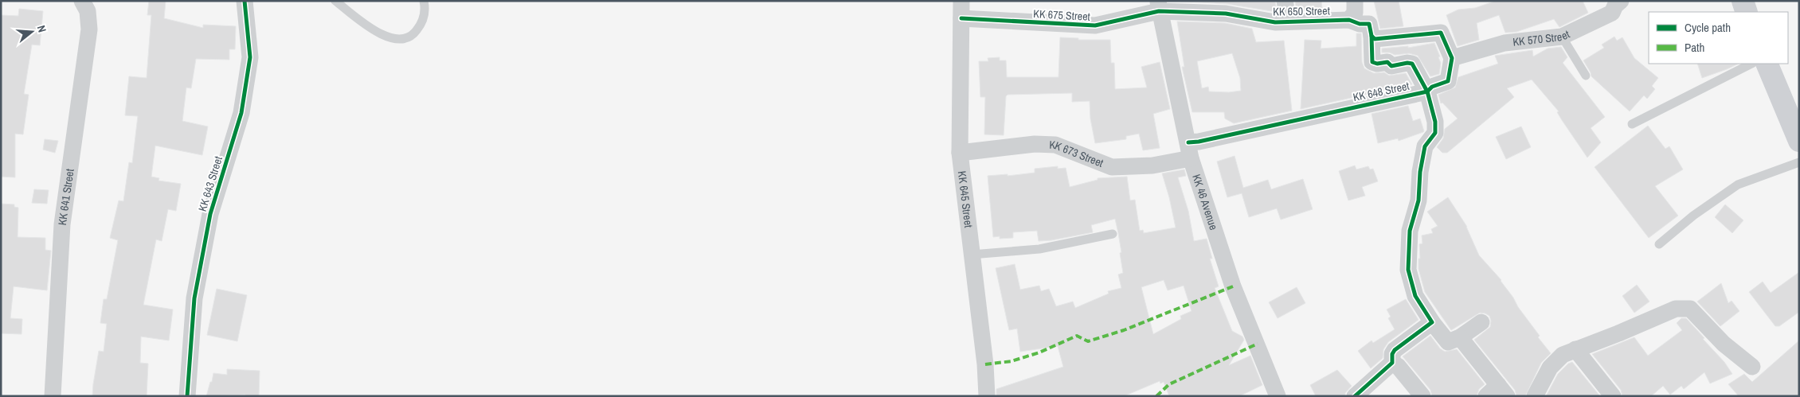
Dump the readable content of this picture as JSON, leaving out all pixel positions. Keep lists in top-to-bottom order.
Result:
{
  "streets": {
    "street": [
      "KK 650 Street",
      "KK 675 Street",
      "KK 570 Street",
      "KK 648 Street",
      "KK 673 Street",
      "KK 643 Street",
      "KK 641 Street",
      "KK 645 Street",
      "KK 46 Avenue"
    ]
  },
  "crossings": [
    ["KK 650 Street", "KK 675 Street"],
    ["KK 650 Street", "KK 46 Avenue"],
    ["KK 675 Street", "KK 645 Street"],
    ["KK 675 Street", "KK 46 Avenue"],
    ["KK 570 Street", "KK 648 Street"],
    ["KK 648 Street", "KK 673 Street"],
    ["KK 648 Street", "KK 46 Avenue"],
    ["KK 673 Street", "KK 645 Street"],
    ["KK 673 Street", "KK 46 Avenue"]
  ],
  "legend": ["Cycle path", "Path"],
  "north": "right"
}
